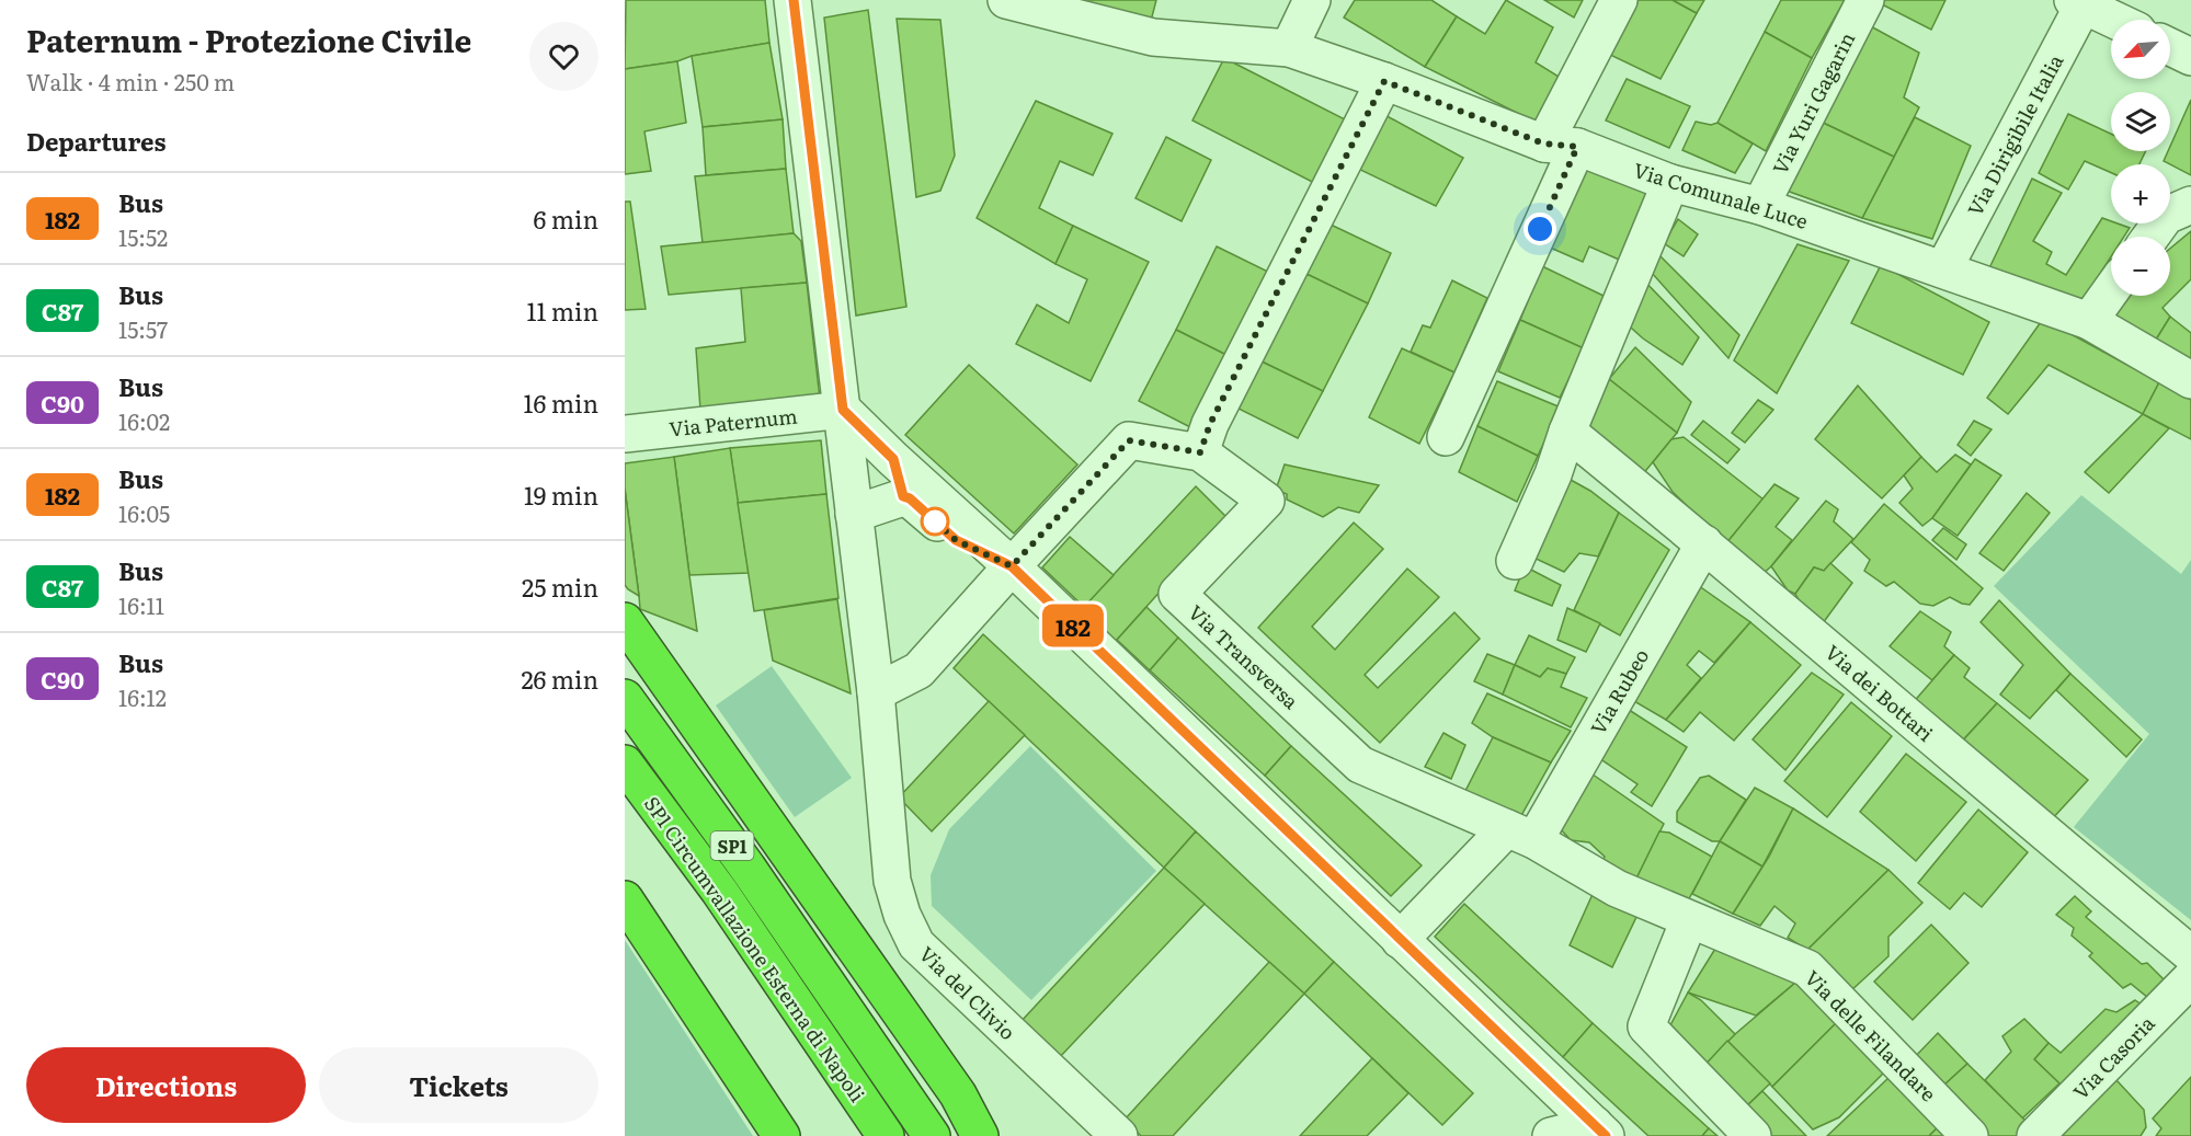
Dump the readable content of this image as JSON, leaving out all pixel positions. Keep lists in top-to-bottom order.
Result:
{
  "streets": {
    "highway": ["SP1", "SP1 Circumvallazione Esterna di Napoli"],
    "street": [
      "Via Yuri Gagarin",
      "Via Dirigibile Italia",
      "Via Comunale Luce",
      "Via Paternum",
      "Via Transversa",
      "Via Rubeo",
      "Via dei Bottari",
      "Via del Clivio",
      "Via delle Filandare",
      "Via Casoria"
    ]
  },
  "crossings": [
    ["Via Yuri Gagarin", "Via Comunale Luce"],
    ["Via Dirigibile Italia", "Via Comunale Luce"],
    ["Via Paternum", "Via del Clivio"],
    ["Via Transversa", "Via Rubeo"],
    ["Via Transversa", "Via delle Filandare"],
    ["Via Rubeo", "Via dei Bottari"],
    ["Via Rubeo", "Via delle Filandare"]
  ],
  "lines": ["bus line 182"],
  "north": "bottom left",
  "page": {
    "heading": [
      ["Paternum - Protezione Civile", "Walk · 4 min · 250 m"],
      "Departures"
    ],
    "on_map": "182",
    "map_buttons": ["+", "−"],
    "list": [
      {
        "mark": "182",
        "name": "Bus",
        "note": "15:52",
        "value": "6 min"
      },
      {
        "mark": "C87",
        "name": "Bus",
        "note": "15:57",
        "value": "11 min"
      },
      {
        "mark": "C90",
        "name": "Bus",
        "note": "16:02",
        "value": "16 min"
      },
      {
        "mark": "182",
        "name": "Bus",
        "note": "16:05",
        "value": "19 min"
      },
      {
        "mark": "C87",
        "name": "Bus",
        "note": "16:11",
        "value": "25 min"
      },
      {
        "mark": "C90",
        "name": "Bus",
        "note": "16:12",
        "value": "26 min"
      }
    ],
    "buttons": ["Directions", "Tickets"]
  }
}
